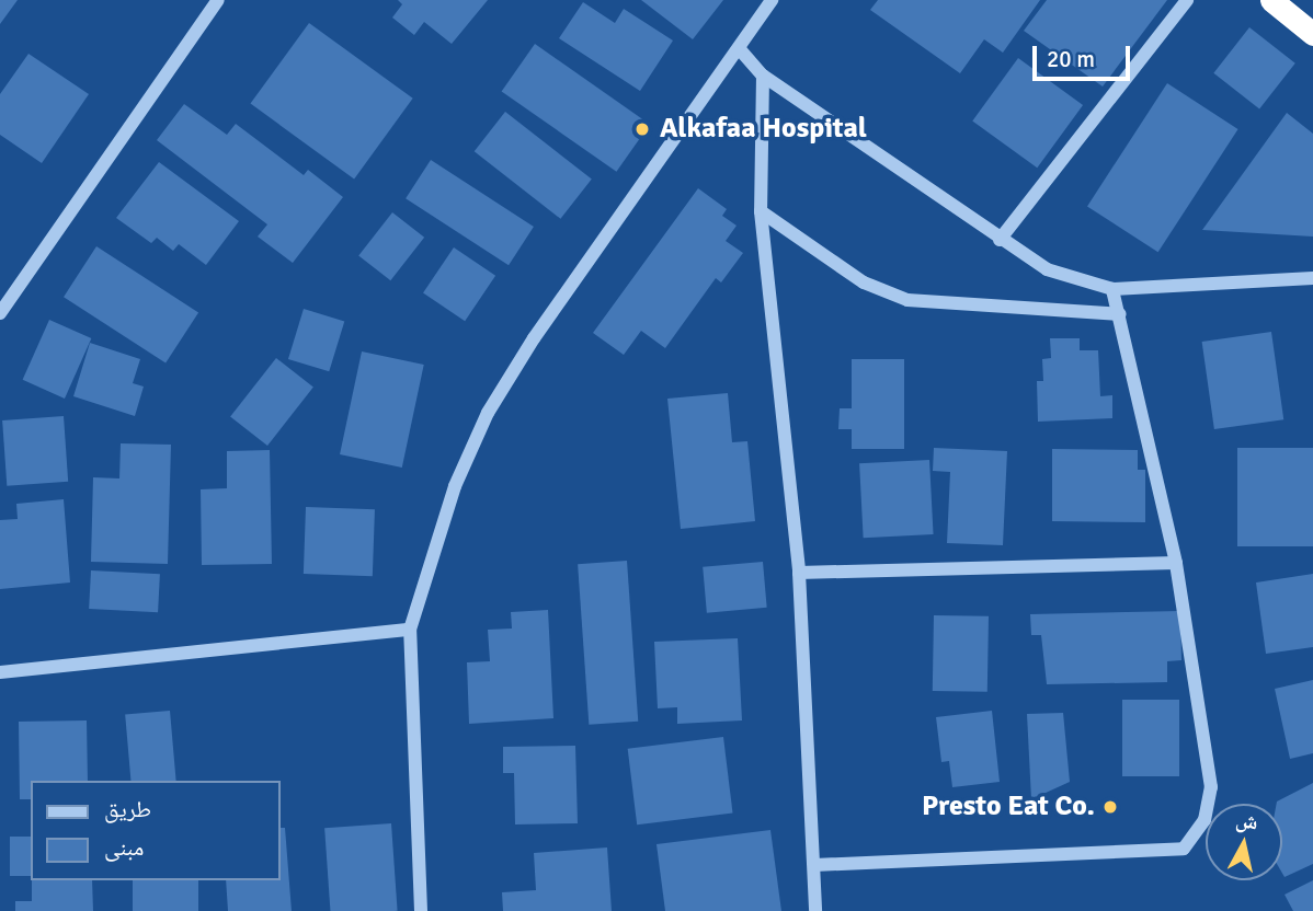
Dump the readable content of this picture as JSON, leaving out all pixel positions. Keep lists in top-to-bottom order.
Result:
{
  "places": ["Alkafaa Hospital", "Presto Eat Co."],
  "legend": ["طريق", "مبنى"],
  "scale_bar": "20 m",
  "north": "top"
}
